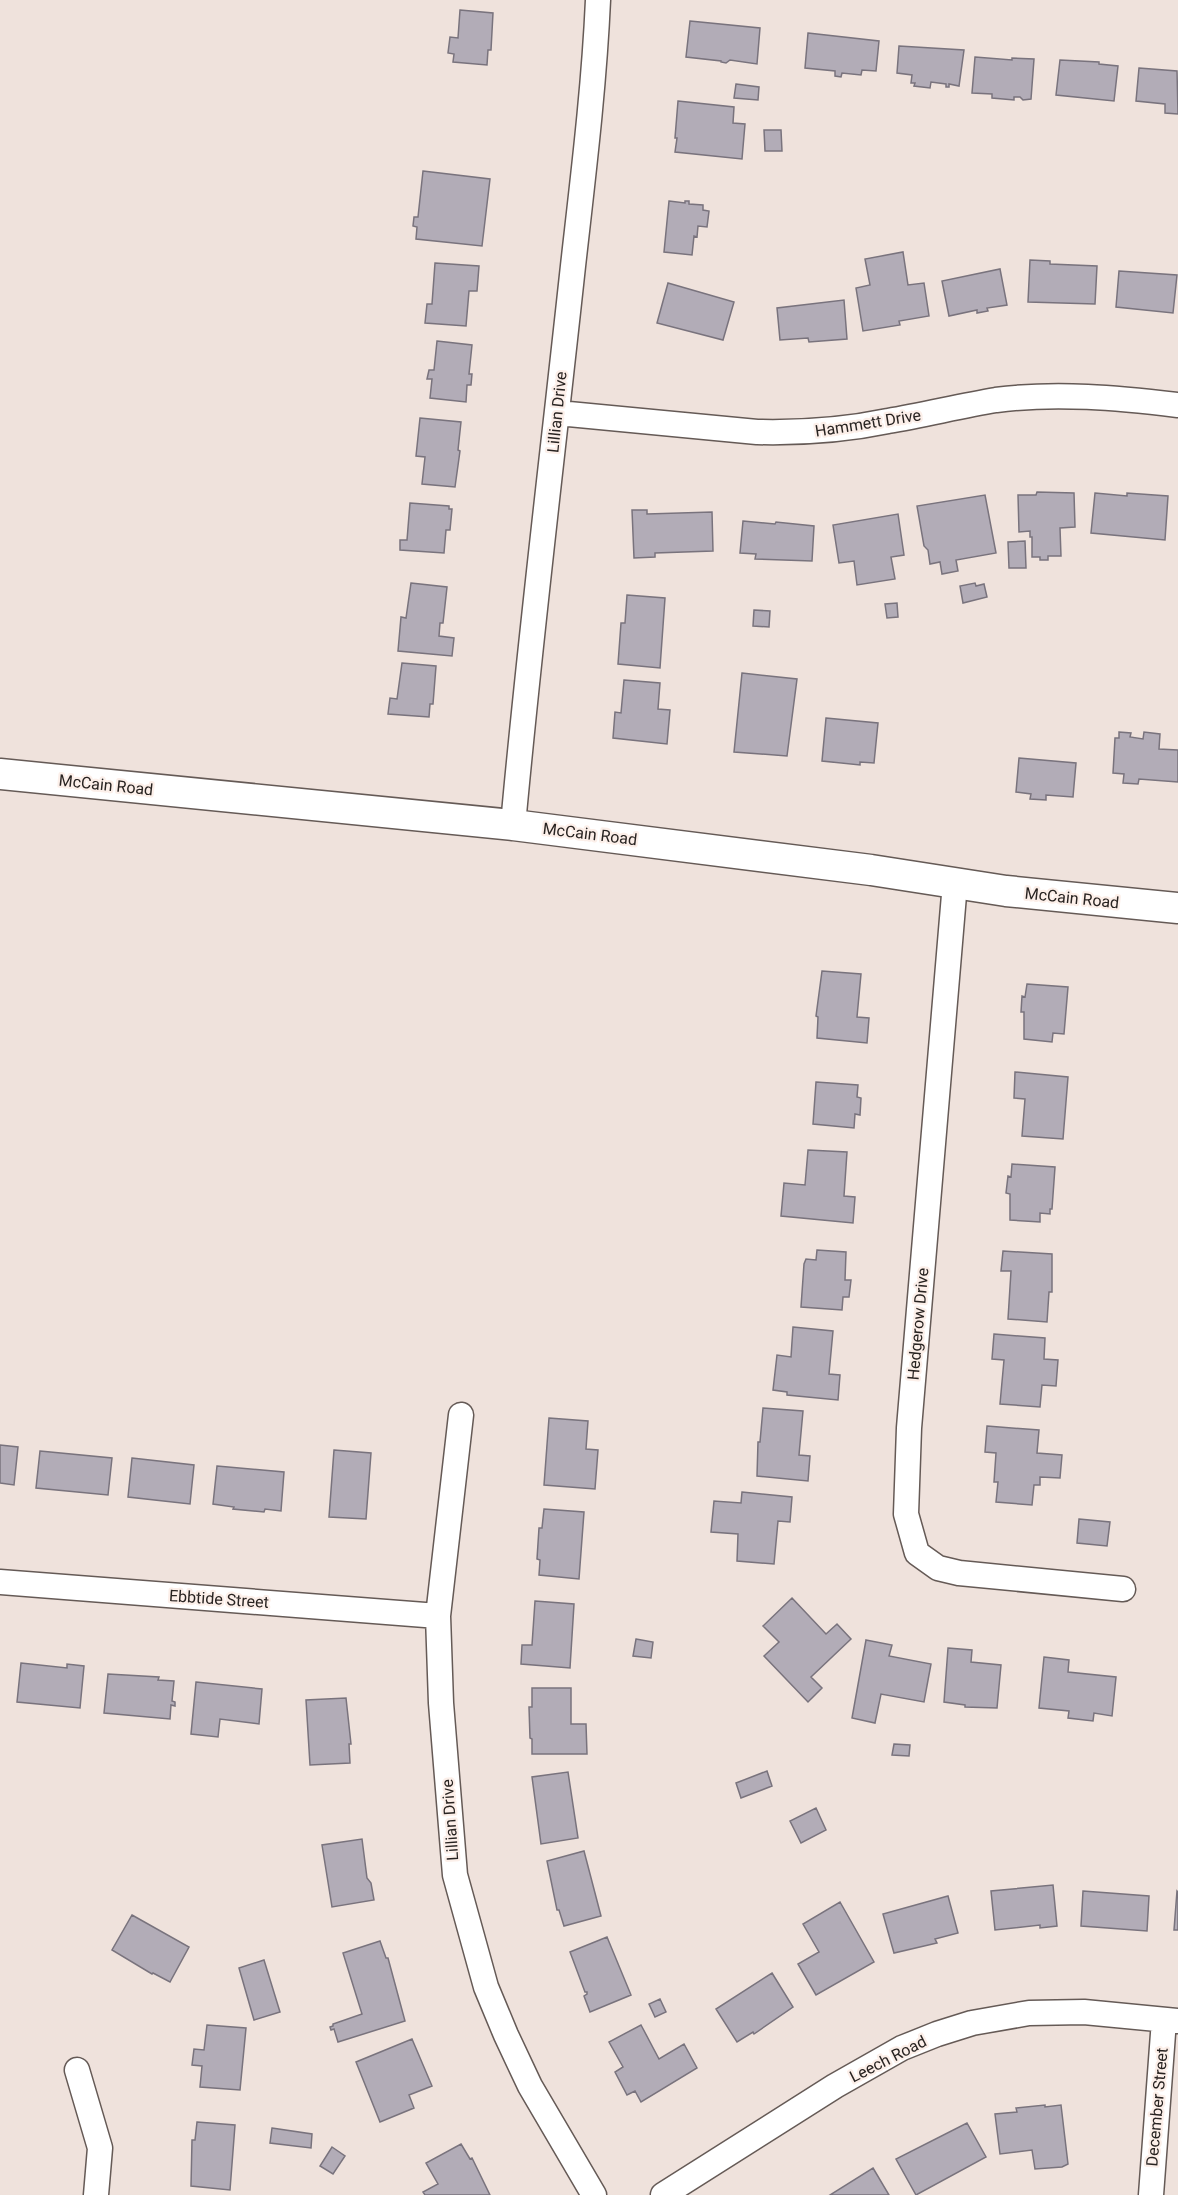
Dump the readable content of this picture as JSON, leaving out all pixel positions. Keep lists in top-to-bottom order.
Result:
{
  "streets": {
    "street": [
      "Lillian Drive",
      "Hammett Drive",
      "McCain Road",
      "Hedgerow Drive",
      "Ebbtide Street",
      "Leech Road",
      "December Street"
    ]
  },
  "crossings": [
    ["Lillian Drive", "Hammett Drive"],
    ["Lillian Drive", "McCain Road"],
    ["Lillian Drive", "Ebbtide Street"],
    ["McCain Road", "Hedgerow Drive"],
    ["Leech Road", "December Street"]
  ]
}
